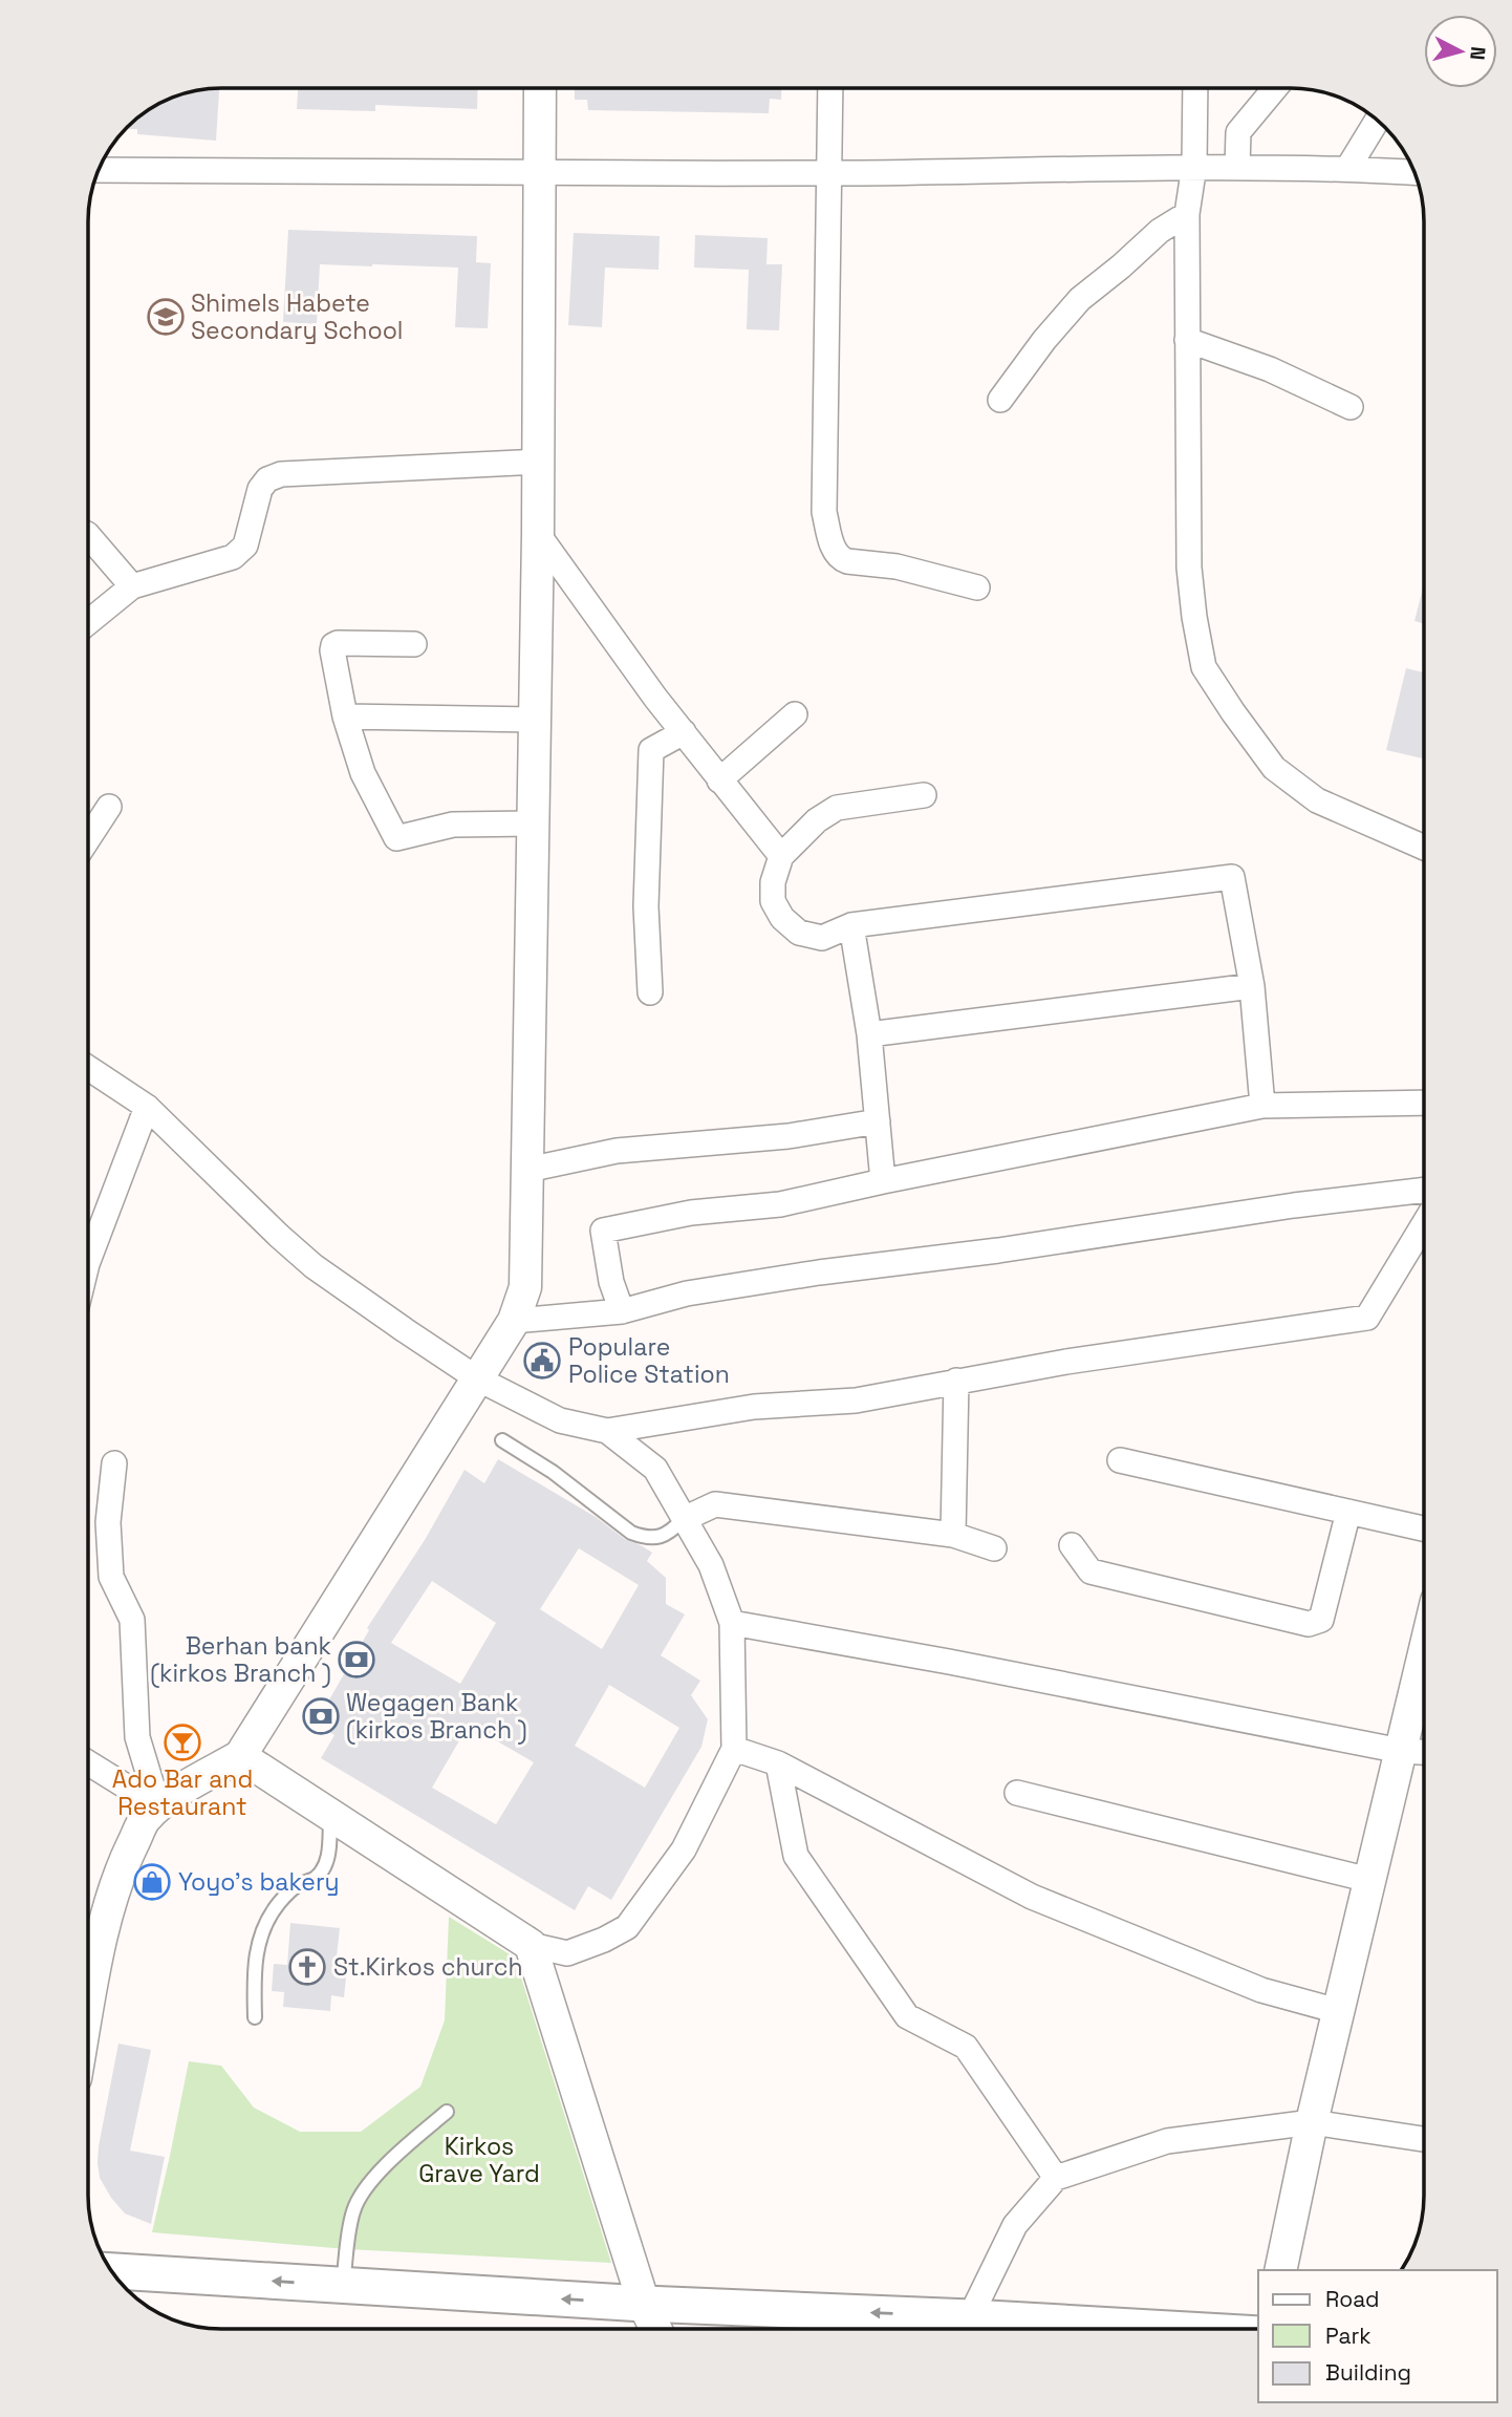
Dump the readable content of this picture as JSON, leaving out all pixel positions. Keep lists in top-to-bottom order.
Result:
{
  "parks": ["Kirkos Grave Yard"],
  "places": {
    "school or university": ["Shimels Habete Secondary School"],
    "public building": ["Populare Police Station"],
    "bank": ["Berhan bank (kirkos Branch )", "Wegagen Bank (kirkos Branch )"],
    "bar": ["Ado Bar and Restaurant"],
    "shop": ["Yoyo's bakery"],
    "church": ["St.Kirkos church"]
  },
  "legend": ["Road", "Park", "Building"],
  "north": "right"
}
